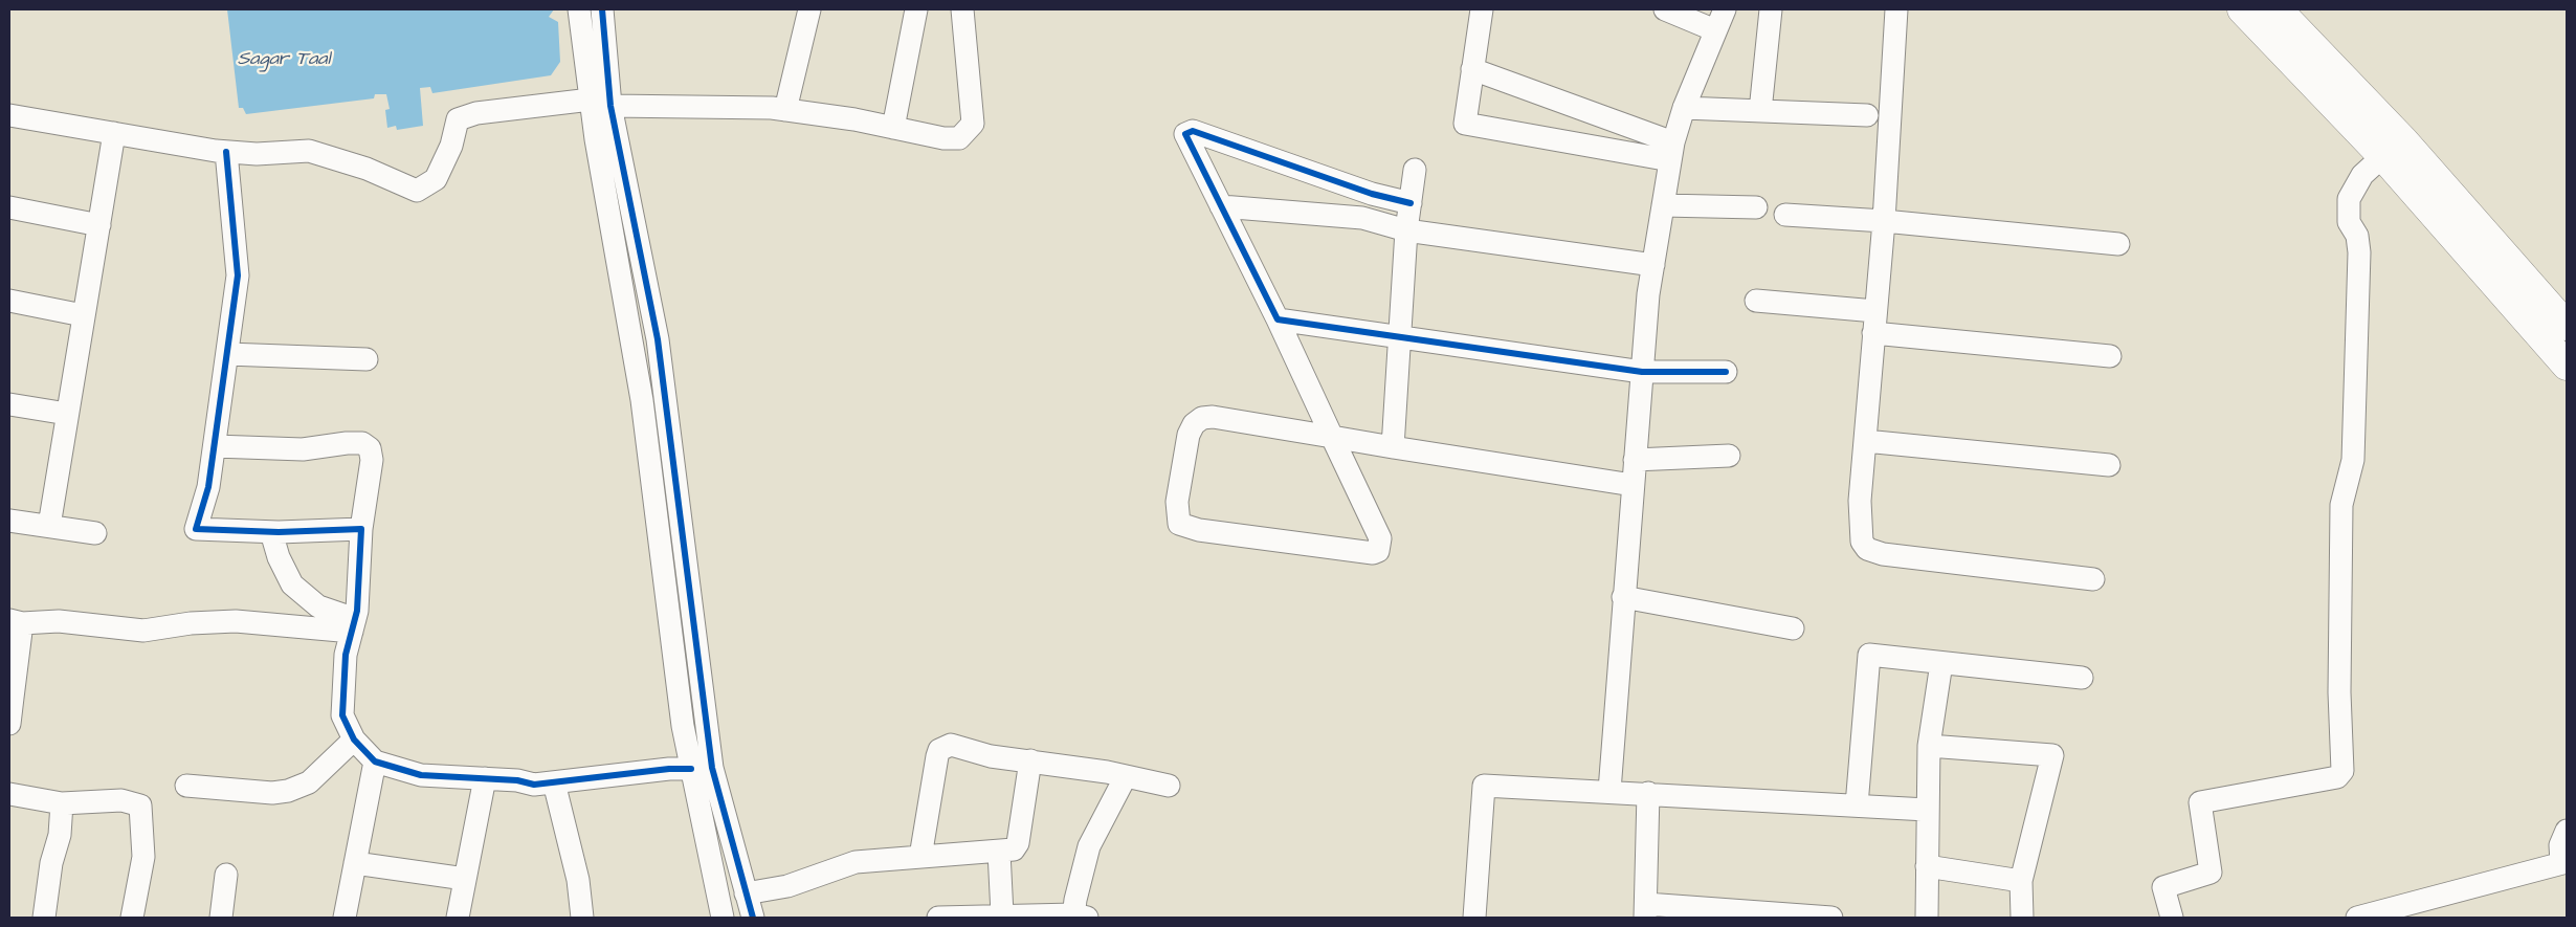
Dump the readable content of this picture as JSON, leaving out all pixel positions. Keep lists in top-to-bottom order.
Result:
{
  "water": ["Sagar Taal"]
}
